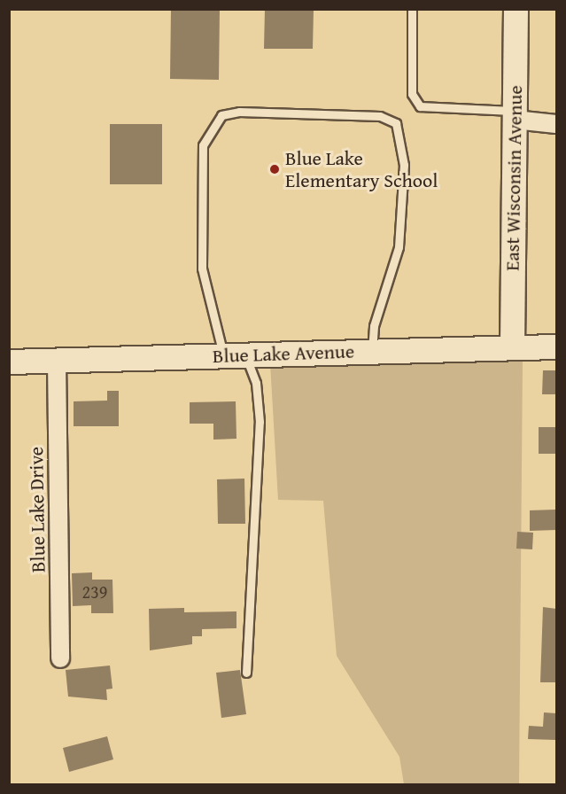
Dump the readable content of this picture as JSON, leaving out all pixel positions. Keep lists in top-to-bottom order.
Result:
{
  "streets": {
    "main road": ["East Wisconsin Avenue", "Blue Lake Avenue"],
    "street": ["Blue Lake Drive"]
  },
  "crossings": [
    ["East Wisconsin Avenue", "Blue Lake Avenue"],
    ["Blue Lake Avenue", "Blue Lake Drive"]
  ],
  "places": ["Blue Lake Elementary School"],
  "house_numbers": ["239"]
}
